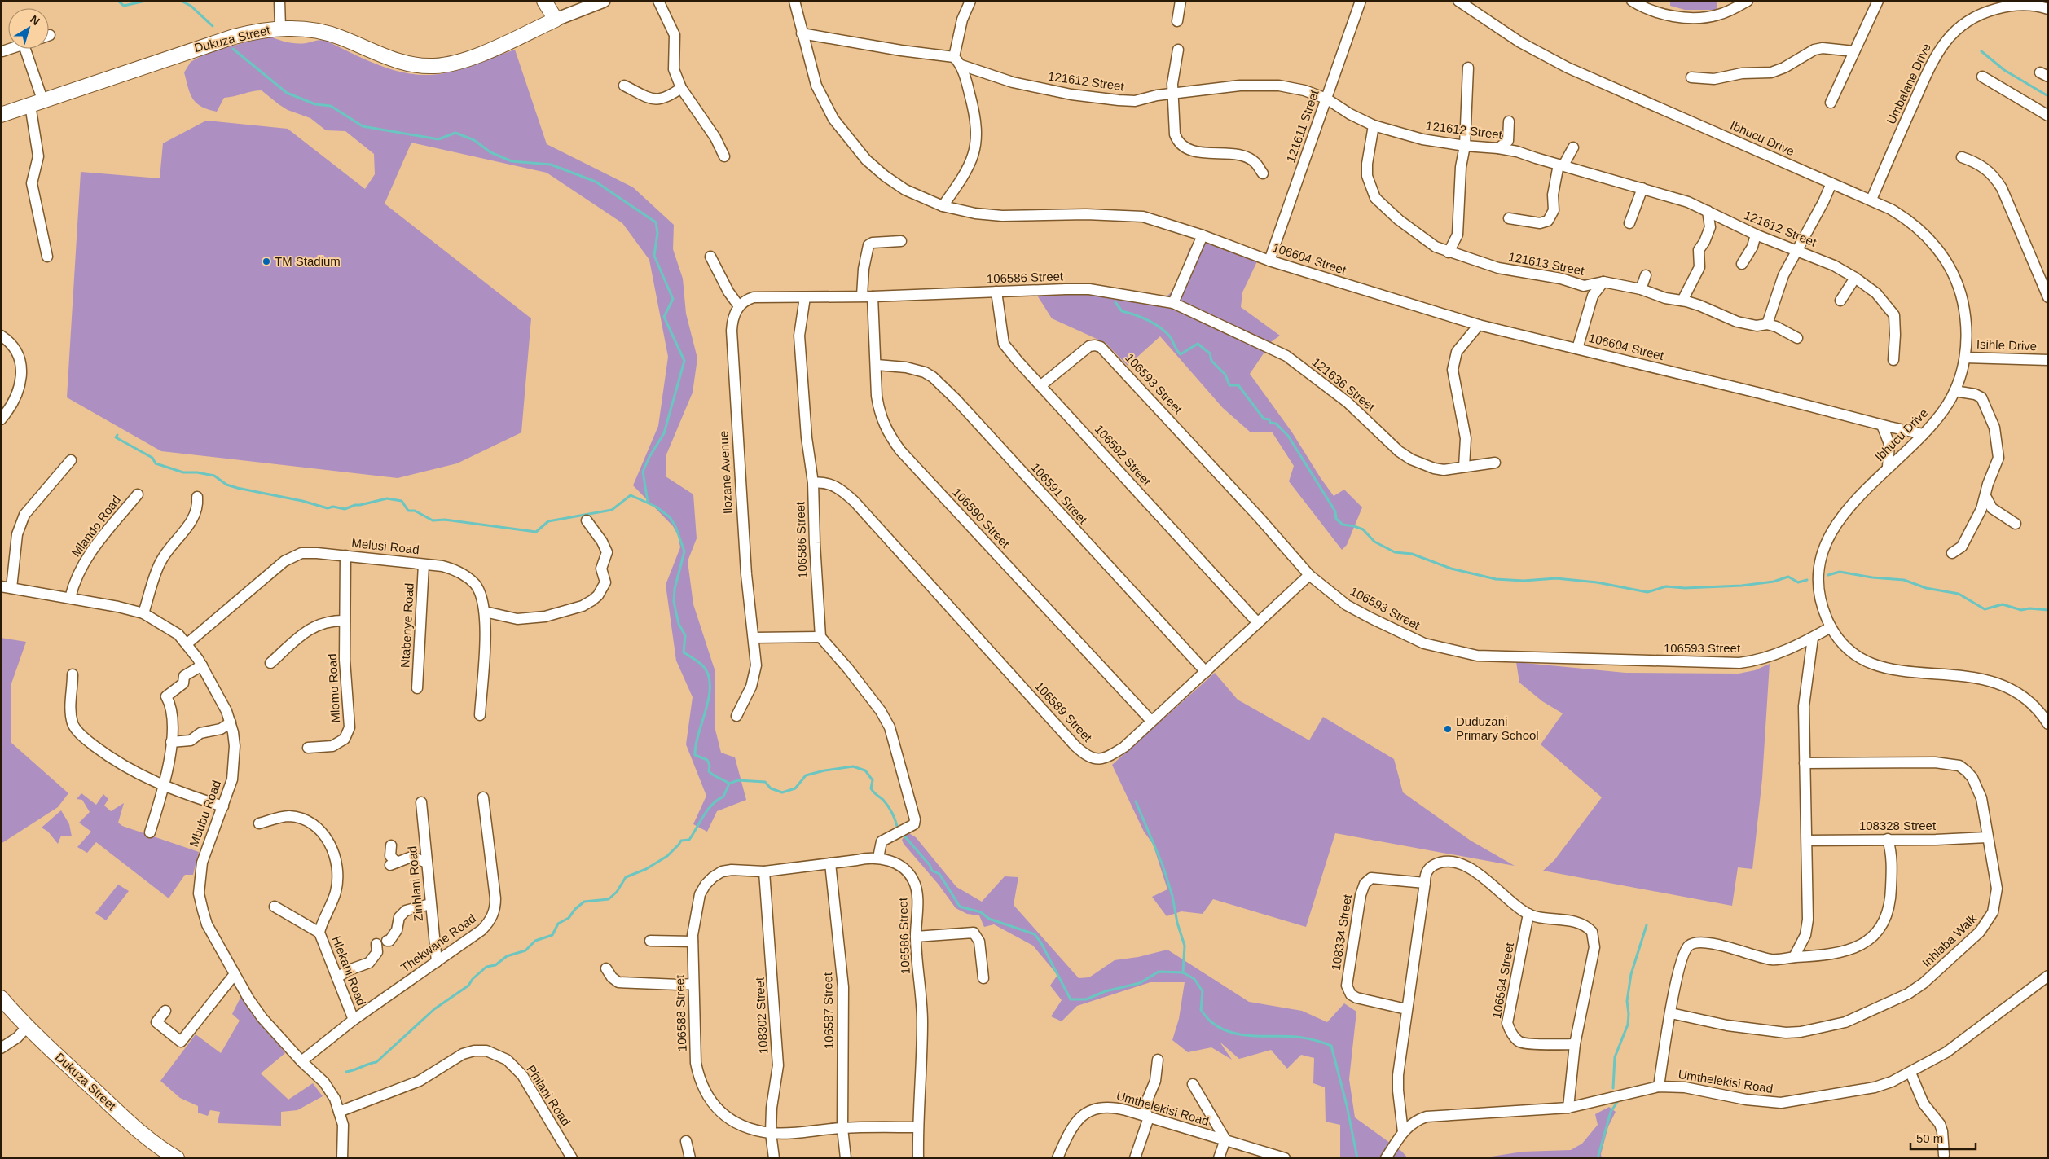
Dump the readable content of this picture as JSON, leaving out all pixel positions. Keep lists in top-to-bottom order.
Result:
{
  "streets": {
    "main road": ["Dukuza Street"],
    "street": [
      "121612 Street",
      "Umbalane Drive",
      "121611 Street",
      "Ibhucu Drive",
      "106604 Street",
      "121613 Street",
      "106586 Street",
      "Isihle Drive",
      "106593 Street",
      "121636 Street",
      "106592 Street",
      "Ilozane Avenue",
      "106591 Street",
      "106590 Street",
      "Mlando Road",
      "Melusi Road",
      "Ntabenye Road",
      "Mlomo Road",
      "106589 Street",
      "Mbubu Road",
      "108328 Street",
      "Zinhlani Road",
      "108334 Street",
      "Inhlaba Walk",
      "Thekwane Road",
      "Hlekani Road",
      "106594 Street",
      "106587 Street",
      "106588 Street",
      "108302 Street",
      "Umthelekisi Road",
      "Philani Road"
    ]
  },
  "crossings": [
    ["121612 Street", "121611 Street"],
    ["121612 Street", "106604 Street"],
    ["121612 Street", "121613 Street"],
    ["Umbalane Drive", "Ibhucu Drive"],
    ["121611 Street", "106604 Street"],
    ["Ibhucu Drive", "106604 Street"],
    ["Ibhucu Drive", "Isihle Drive"],
    ["Ibhucu Drive", "106593 Street"],
    ["106586 Street", "121636 Street"],
    ["106586 Street", "106592 Street"],
    ["106586 Street", "106590 Street"],
    ["106586 Street", "106589 Street"],
    ["106586 Street", "106588 Street"],
    ["106593 Street", "106592 Street"],
    ["106593 Street", "106589 Street"],
    ["106592 Street", "106589 Street"],
    ["106591 Street", "106590 Street"],
    ["106591 Street", "106589 Street"],
    ["106590 Street", "106589 Street"],
    ["Mlando Road", "Mbubu Road"],
    ["Melusi Road", "Ntabenye Road"],
    ["Melusi Road", "Mlomo Road"],
    ["Melusi Road", "Mbubu Road"],
    ["Mbubu Road", "Thekwane Road"],
    ["Mbubu Road", "Philani Road"],
    ["108328 Street", "Inhlaba Walk"],
    ["Zinhlani Road", "Thekwane Road"],
    ["Thekwane Road", "Hlekani Road"],
    ["106587 Street", "106588 Street"],
    ["106588 Street", "108302 Street"]
  ],
  "places": ["TM Stadium", "Duduzani Primary School"],
  "scale_bar": "50 m",
  "north": "top right"
}
